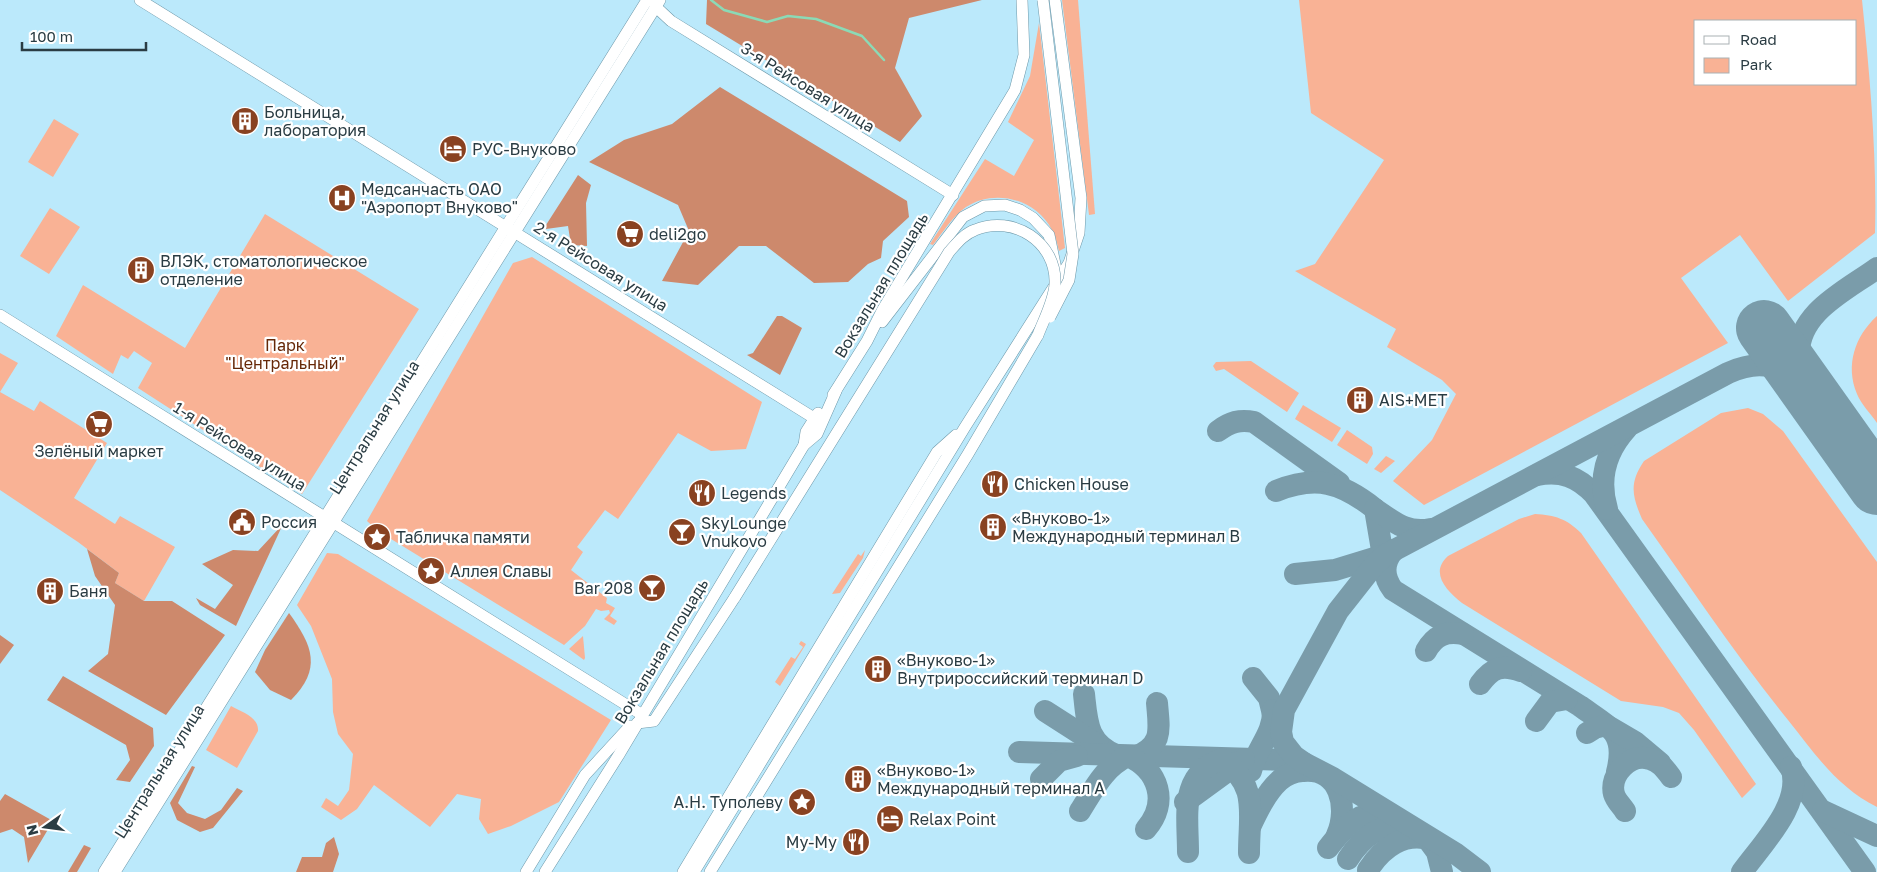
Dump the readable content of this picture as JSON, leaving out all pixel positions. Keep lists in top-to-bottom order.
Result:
{
  "streets": {
    "main road": [
      "3-я Рейсовая улица",
      "2-я Рейсовая улица",
      "Вокзальная площадь",
      "Центральная улица",
      "1-я Рейсовая улица"
    ]
  },
  "crossings": [
    ["3-я Рейсовая улица", "Вокзальная площадь"],
    ["3-я Рейсовая улица", "Центральная улица"],
    ["2-я Рейсовая улица", "Вокзальная площадь"],
    ["2-я Рейсовая улица", "Центральная улица"],
    ["Вокзальная площадь", "1-я Рейсовая улица"],
    ["Центральная улица", "1-я Рейсовая улица"]
  ],
  "parks": ["Парк \"Центральный\""],
  "places": {
    "building": [
      "Больница, лаборатория",
      "ВЛЭК, стоматологическое отделение",
      "AIS+MET",
      "«Внуково-1» Международный терминал B",
      "Баня",
      "«Внуково-1» Внутрироссийский терминал D",
      "«Внуково-1» Международный терминал А"
    ],
    "hotel": ["РУС-Внуково", "Relax Point"],
    "hospital": ["Медсанчасть ОАО \"Аэропорт Внуково\""],
    "supermarket": ["deli2go", "Зелёный маркет"],
    "restaurant": ["Chicken House", "Legends", "Му-Му"],
    "public building": ["Россия"],
    "bar": ["SkyLounge Vnukovo", "Bar 208"],
    "place": ["Табличка памяти", "Аллея Славы", "А.Н. Туполеву"]
  },
  "legend": ["Road", "Park"],
  "scale_bar": "100 m",
  "north": "left"
}
